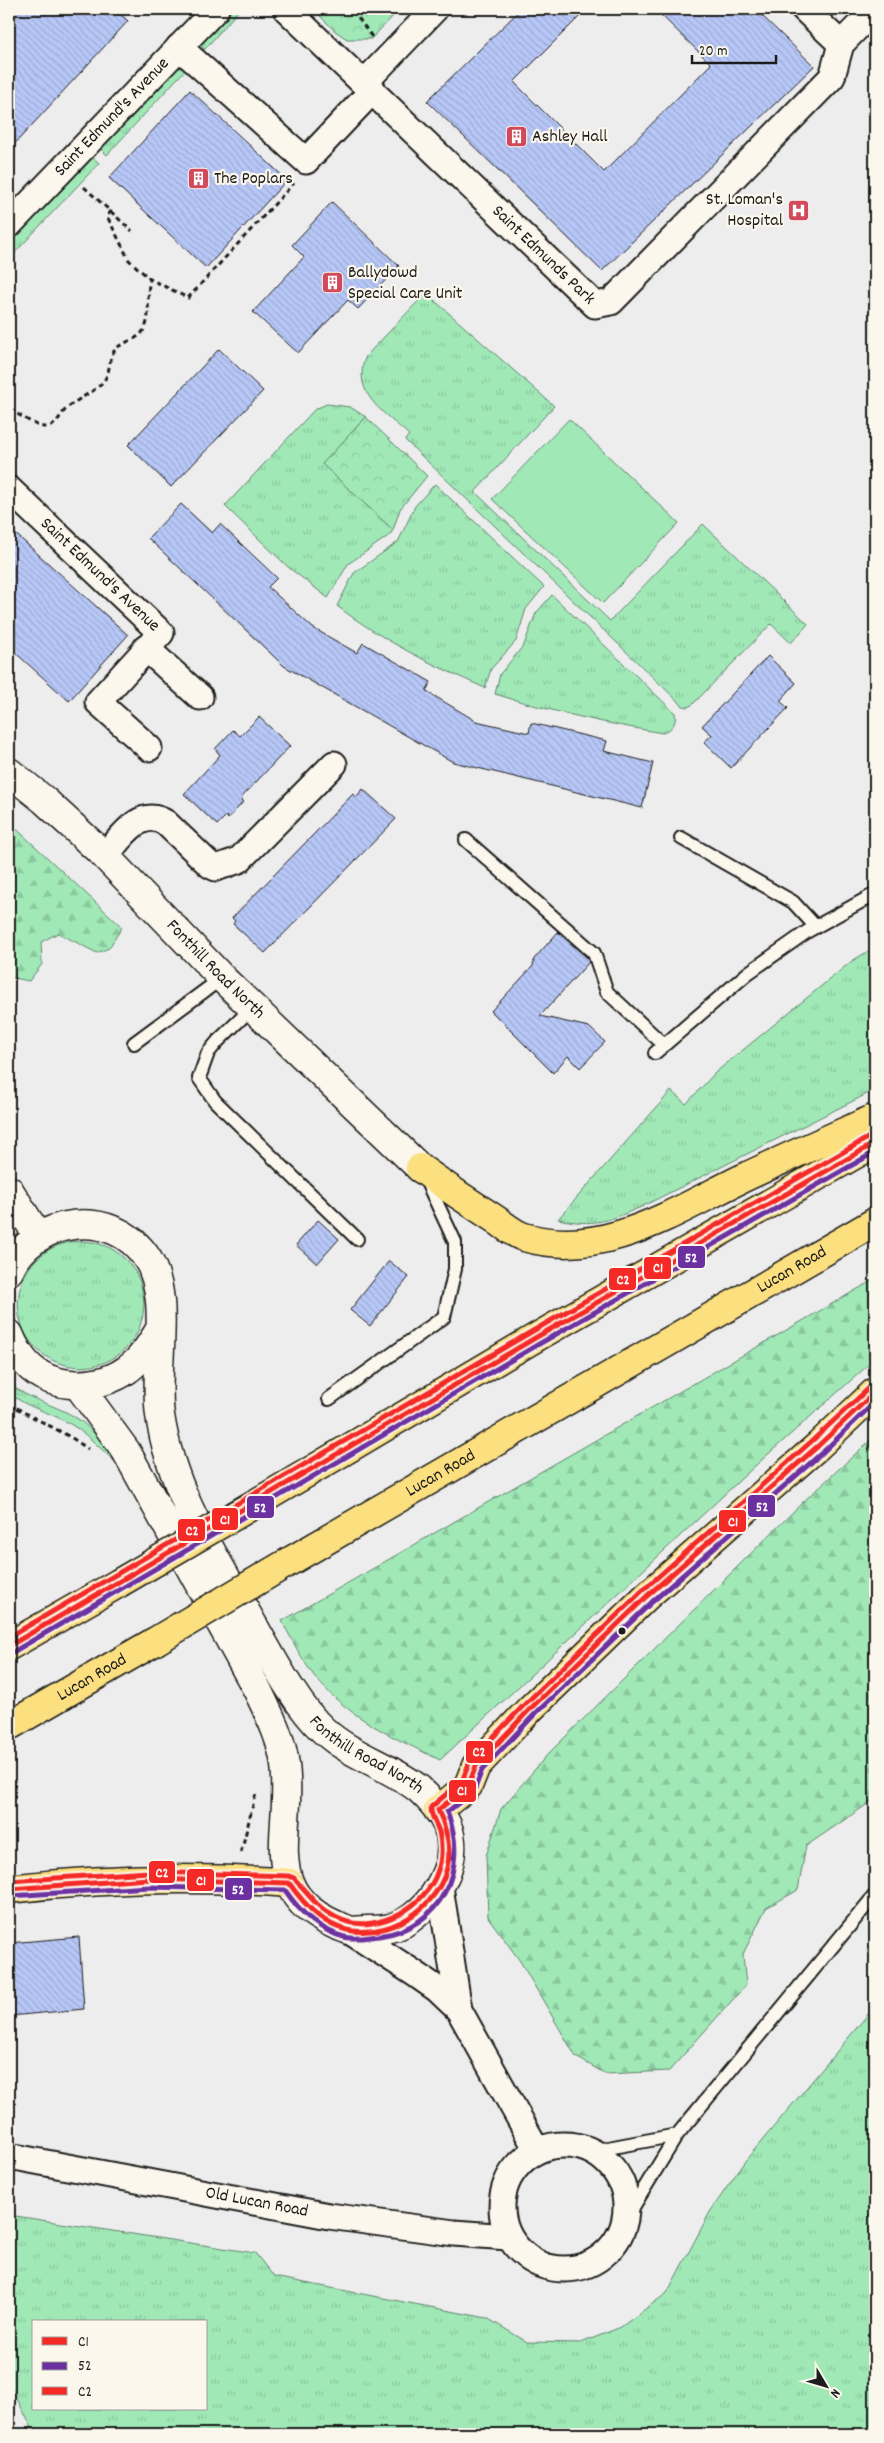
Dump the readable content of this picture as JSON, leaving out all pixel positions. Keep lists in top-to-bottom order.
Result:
{
  "streets": {
    "highway": ["Lucan Road"],
    "main road": ["Fonthill Road North"],
    "street": ["Saint Edmund's Avenue", "Saint Edmunds Park", "Old Lucan Road"]
  },
  "places": {
    "building": ["Ashley Hall", "The Poplars", "Ballydowd Special Care Unit"],
    "hospital": ["St. Loman's Hospital"]
  },
  "lines": ["transit line C2", "transit line C1", "transit line 52"],
  "legend": ["C1", "52", "C2"],
  "scale_bar": "20 m",
  "north": "bottom right"
}
